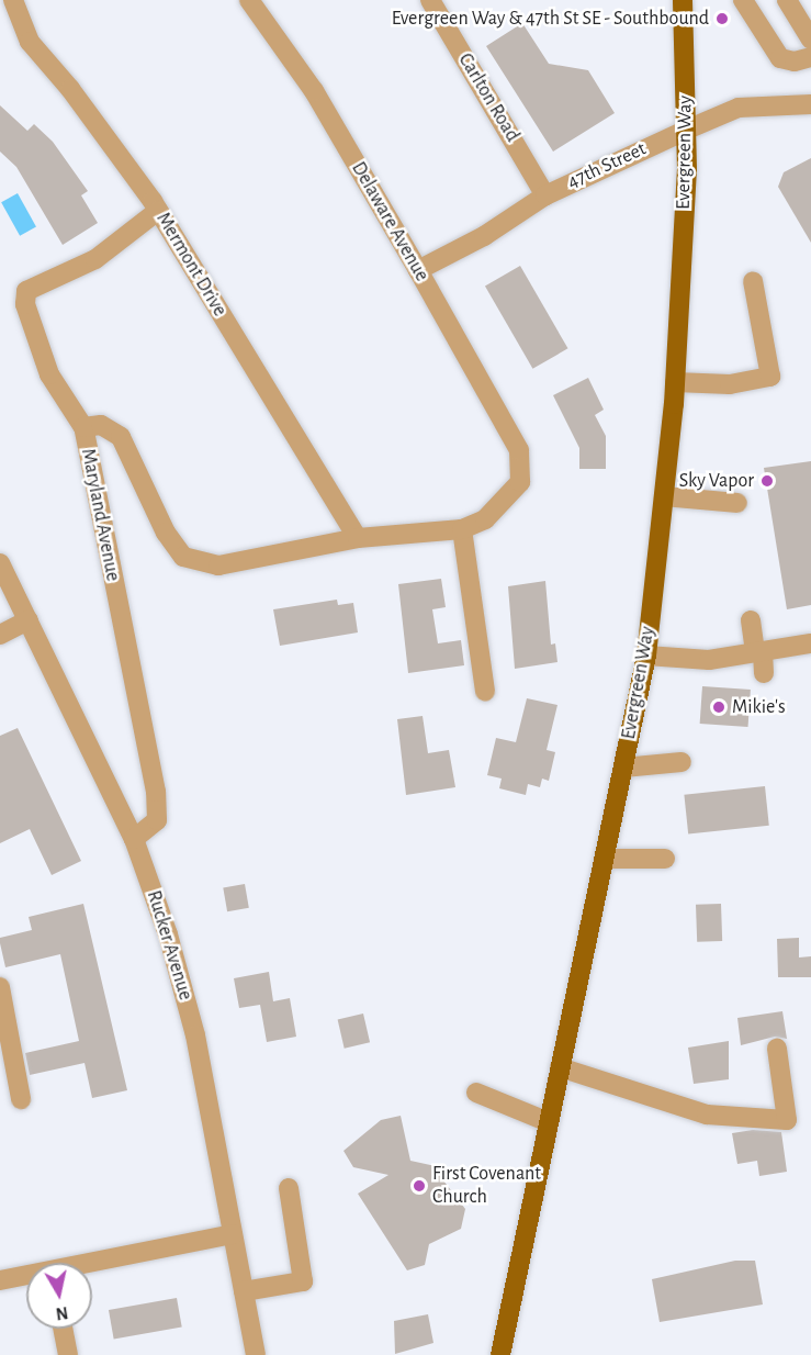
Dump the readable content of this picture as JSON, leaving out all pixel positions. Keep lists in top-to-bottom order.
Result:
{
  "streets": {
    "main road": ["Evergreen Way"],
    "street": [
      "Carlton Road",
      "47th Street",
      "Delaware Avenue",
      "Mermont Drive",
      "Maryland Avenue",
      "Rucker Avenue"
    ]
  },
  "crossings": [
    ["Carlton Road", "47th Street"],
    ["Evergreen Way", "47th Street"],
    ["47th Street", "Delaware Avenue"],
    ["Delaware Avenue", "Maryland Avenue"],
    ["Mermont Drive", "Maryland Avenue"],
    ["Maryland Avenue", "Rucker Avenue"]
  ],
  "places": [
    "Evergreen Way & 47th St SE - Southbound",
    "Sky Vapor",
    "Mikie's",
    "First Covenant Church"
  ],
  "north": "bottom"
}
